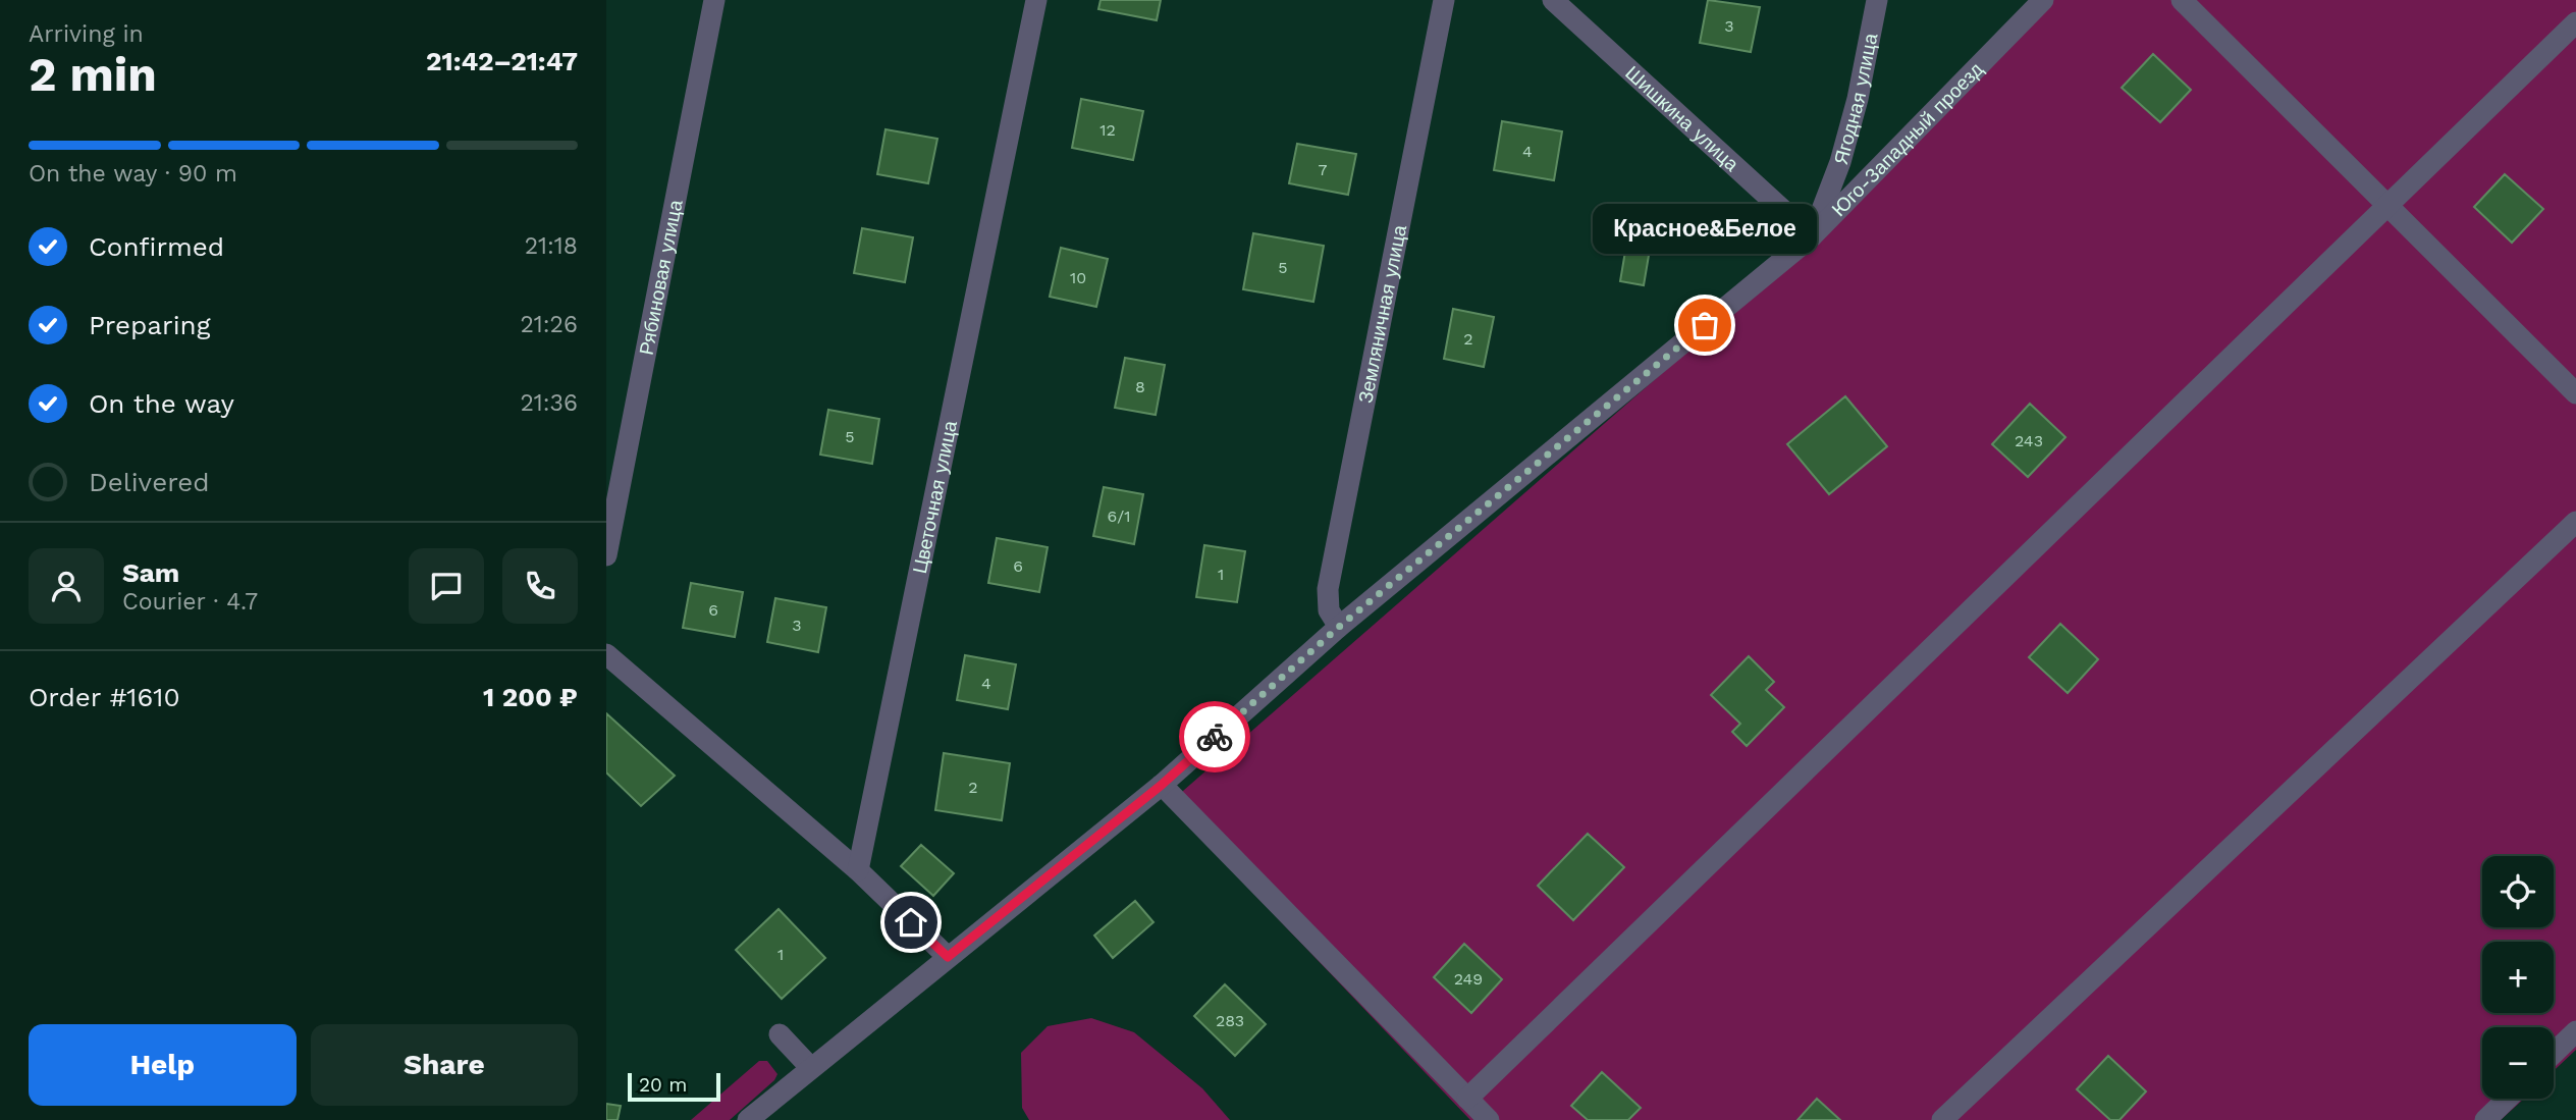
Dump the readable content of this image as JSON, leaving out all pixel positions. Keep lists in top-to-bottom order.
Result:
{
  "streets": {
    "street": [
      "Ягодная улица",
      "Шишкина улица",
      "Юго-Западный проезд",
      "Рябиновая улица",
      "Земляничная улица",
      "Цветочная улица"
    ]
  },
  "crossings": [
    ["Ягодная улица", "Шишкина улица"],
    ["Ягодная улица", "Юго-Западный проезд"],
    ["Шишкина улица", "Юго-Западный проезд"],
    ["Юго-Западный проезд", "Земляничная улица"]
  ],
  "places": ["Красное&Белое"],
  "house_numbers": [
    "3",
    "12",
    "4",
    "7",
    "5",
    "10",
    "2",
    "8",
    "5",
    "243",
    "6/1",
    "6",
    "1",
    "6",
    "3",
    "4",
    "2",
    "1",
    "249",
    "283"
  ],
  "scale_bar": "20 m",
  "page": {
    "heading": ["2 min", "Arriving in", "21:42–21:47"],
    "panel": [
      "Sam",
      "Courier · 4.7",
      "Order #1610",
      "1 200 ₽"
    ],
    "bar": "On the way · 90 m",
    "bubble": "Красное&Белое",
    "list": [
      ["Confirmed", "21:18"],
      ["Preparing", "21:26"],
      ["On the way", "21:36"],
      "Delivered"
    ],
    "map_buttons": ["+", "−"],
    "buttons": ["Help", "Share"],
    "scale": "20 m"
  }
}
